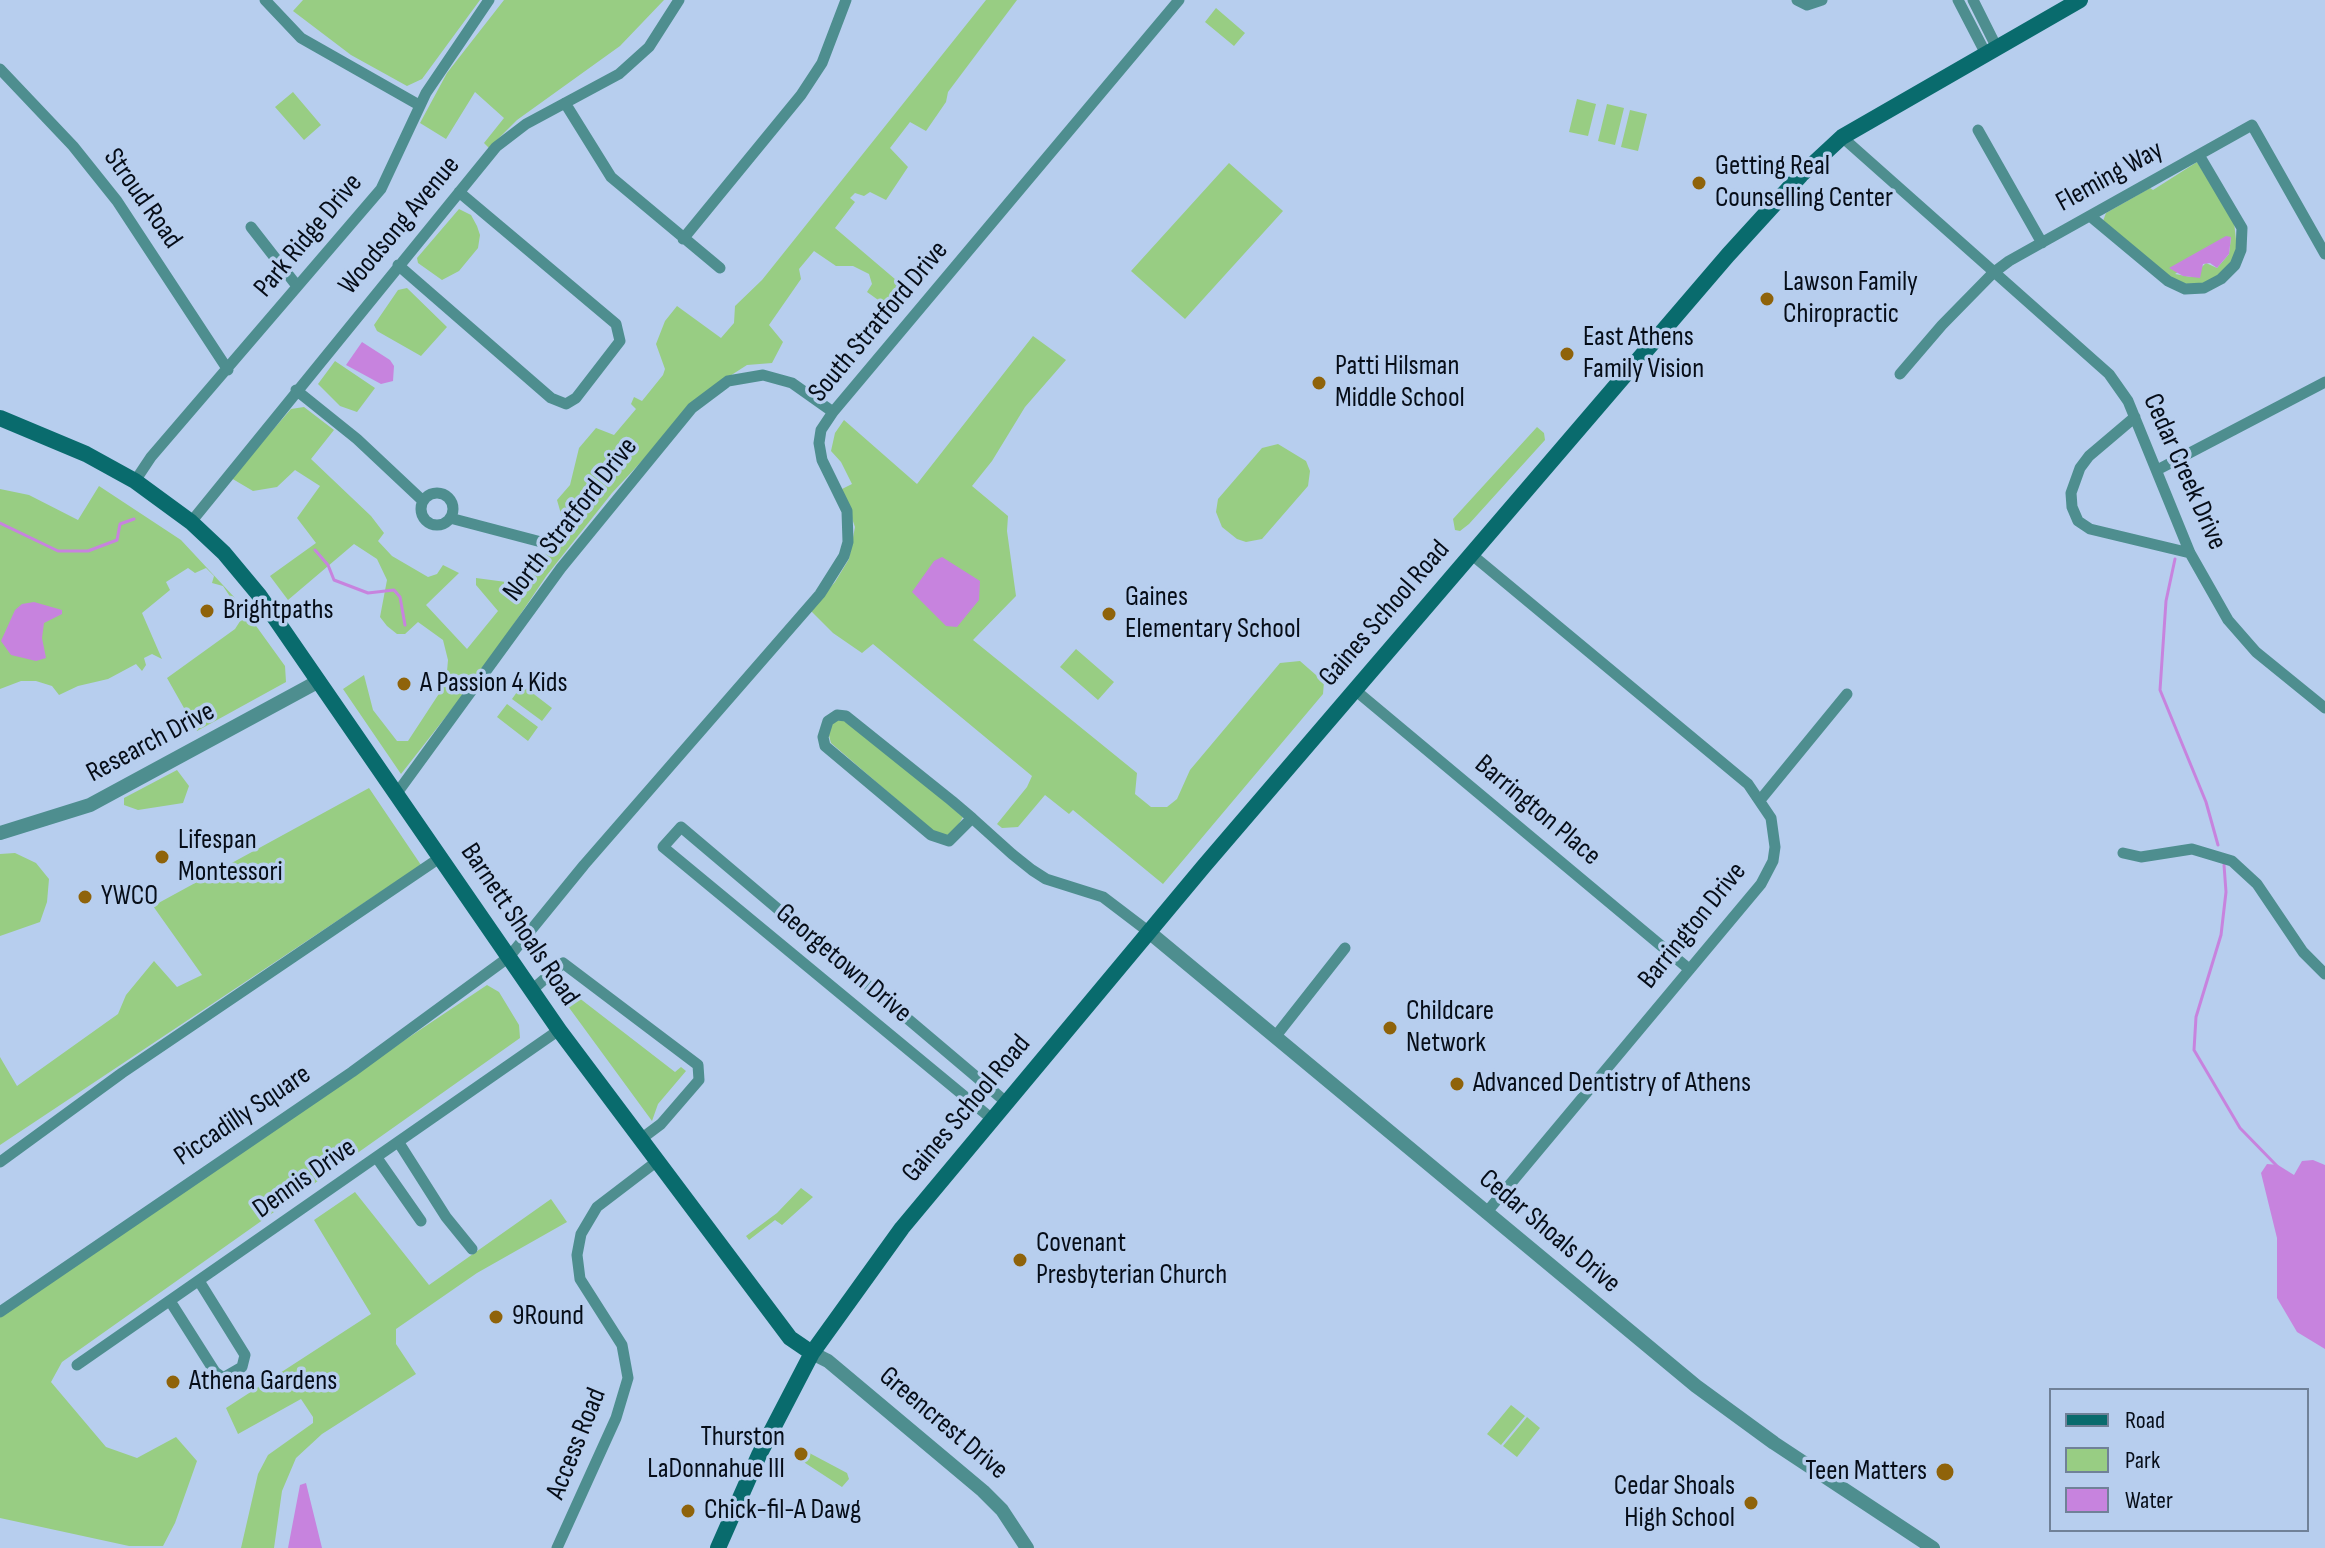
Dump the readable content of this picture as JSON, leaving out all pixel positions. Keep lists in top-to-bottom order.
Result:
{
  "streets": {
    "main road": ["Gaines School Road", "Barnett Shoals Road"],
    "street": [
      "Fleming Way",
      "Stroud Road",
      "Woodsong Avenue",
      "Park Ridge Drive",
      "South Stratford Drive",
      "Cedar Creek Drive",
      "North Stratford Drive",
      "Research Drive",
      "Barrington Place",
      "Barrington Drive",
      "Georgetown Drive",
      "Piccadilly Square",
      "Dennis Drive",
      "Cedar Shoals Drive",
      "Greencrest Drive",
      "Access Road"
    ]
  },
  "crossings": [
    ["Fleming Way", "Cedar Creek Drive"],
    ["Stroud Road", "Park Ridge Drive"],
    ["Woodsong Avenue", "Barnett Shoals Road"],
    ["Park Ridge Drive", "Barnett Shoals Road"],
    ["South Stratford Drive", "North Stratford Drive"],
    ["South Stratford Drive", "Barnett Shoals Road"],
    ["South Stratford Drive", "Piccadilly Square"],
    ["Cedar Creek Drive", "Gaines School Road"],
    ["North Stratford Drive", "Barnett Shoals Road"],
    ["Gaines School Road", "Barrington Place"],
    ["Gaines School Road", "Barnett Shoals Road"],
    ["Gaines School Road", "Barrington Drive"],
    ["Gaines School Road", "Georgetown Drive"],
    ["Gaines School Road", "Cedar Shoals Drive"],
    ["Gaines School Road", "Greencrest Drive"],
    ["Research Drive", "Barnett Shoals Road"],
    ["Barrington Place", "Barrington Drive"],
    ["Barnett Shoals Road", "Piccadilly Square"],
    ["Barnett Shoals Road", "Dennis Drive"],
    ["Barnett Shoals Road", "Greencrest Drive"],
    ["Barnett Shoals Road", "Access Road"],
    ["Barrington Drive", "Cedar Shoals Drive"]
  ],
  "places": [
    "Getting Real Counselling Center",
    "Lawson Family Chiropractic",
    "East Athens Family Vision",
    "Patti Hilsman Middle School",
    "Brightpaths",
    "Gaines Elementary School",
    "A Passion 4 Kids",
    "Lifespan Montessori",
    "YWCO",
    "Childcare Network",
    "Advanced Dentistry of Athens",
    "Covenant Presbyterian Church",
    "9Round",
    "Athena Gardens",
    "Thurston LaDonnahue III",
    "Teen Matters",
    "Cedar Shoals High School",
    "Chick-fil-A Dawg"
  ],
  "legend": ["Road", "Park", "Water"]
}
